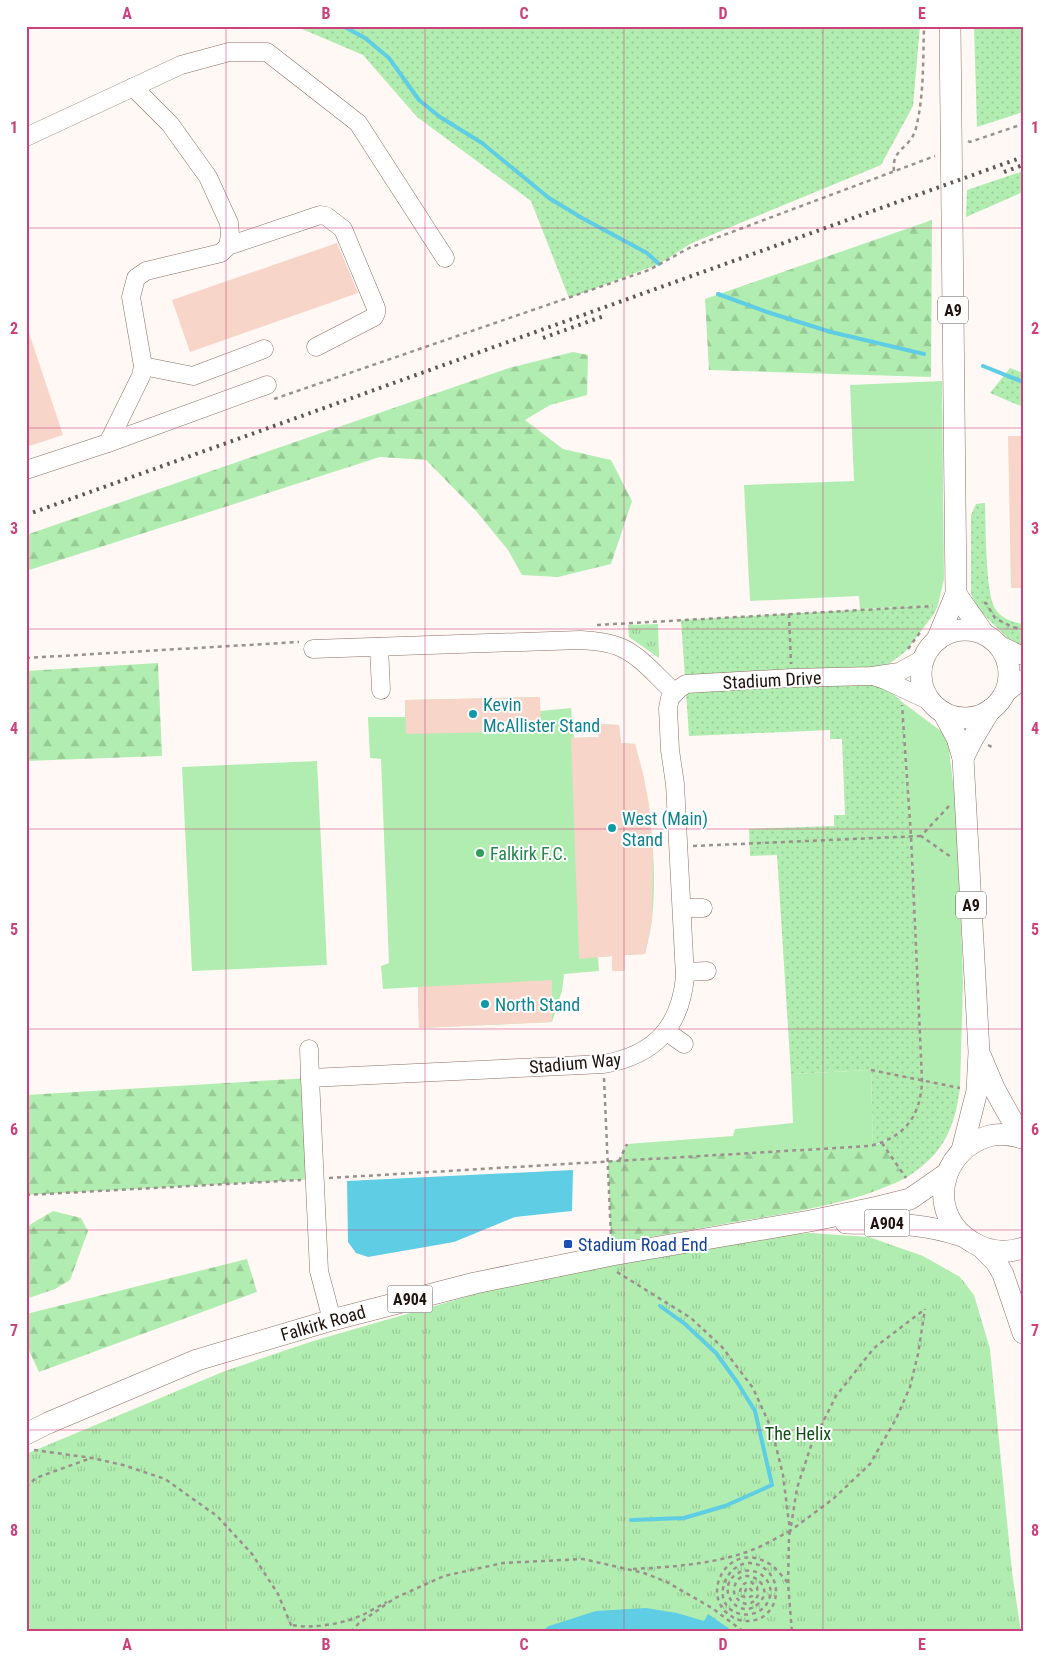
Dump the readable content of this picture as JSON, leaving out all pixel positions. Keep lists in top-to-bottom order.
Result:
{
  "streets": {
    "main road": ["A9", "A904", "Falkirk Road"],
    "street": ["Stadium Drive", "Stadium Way"]
  },
  "crossings": [
    ["A9", "Stadium Drive"],
    ["Stadium Drive", "Stadium Way"]
  ],
  "parks": ["The Helix"],
  "places": {
    "other": [
      "Kevin McAllister Stand",
      "West (Main) Stand",
      "Falkirk F.C.",
      "North Stand"
    ],
    "transit": ["Stadium Road End"]
  },
  "grid": {
    "columns": [
      "A",
      "B",
      "C",
      "D",
      "E"
    ],
    "rows": [
      "1",
      "2",
      "3",
      "4",
      "5",
      "6",
      "7",
      "8"
    ]
  }
}
